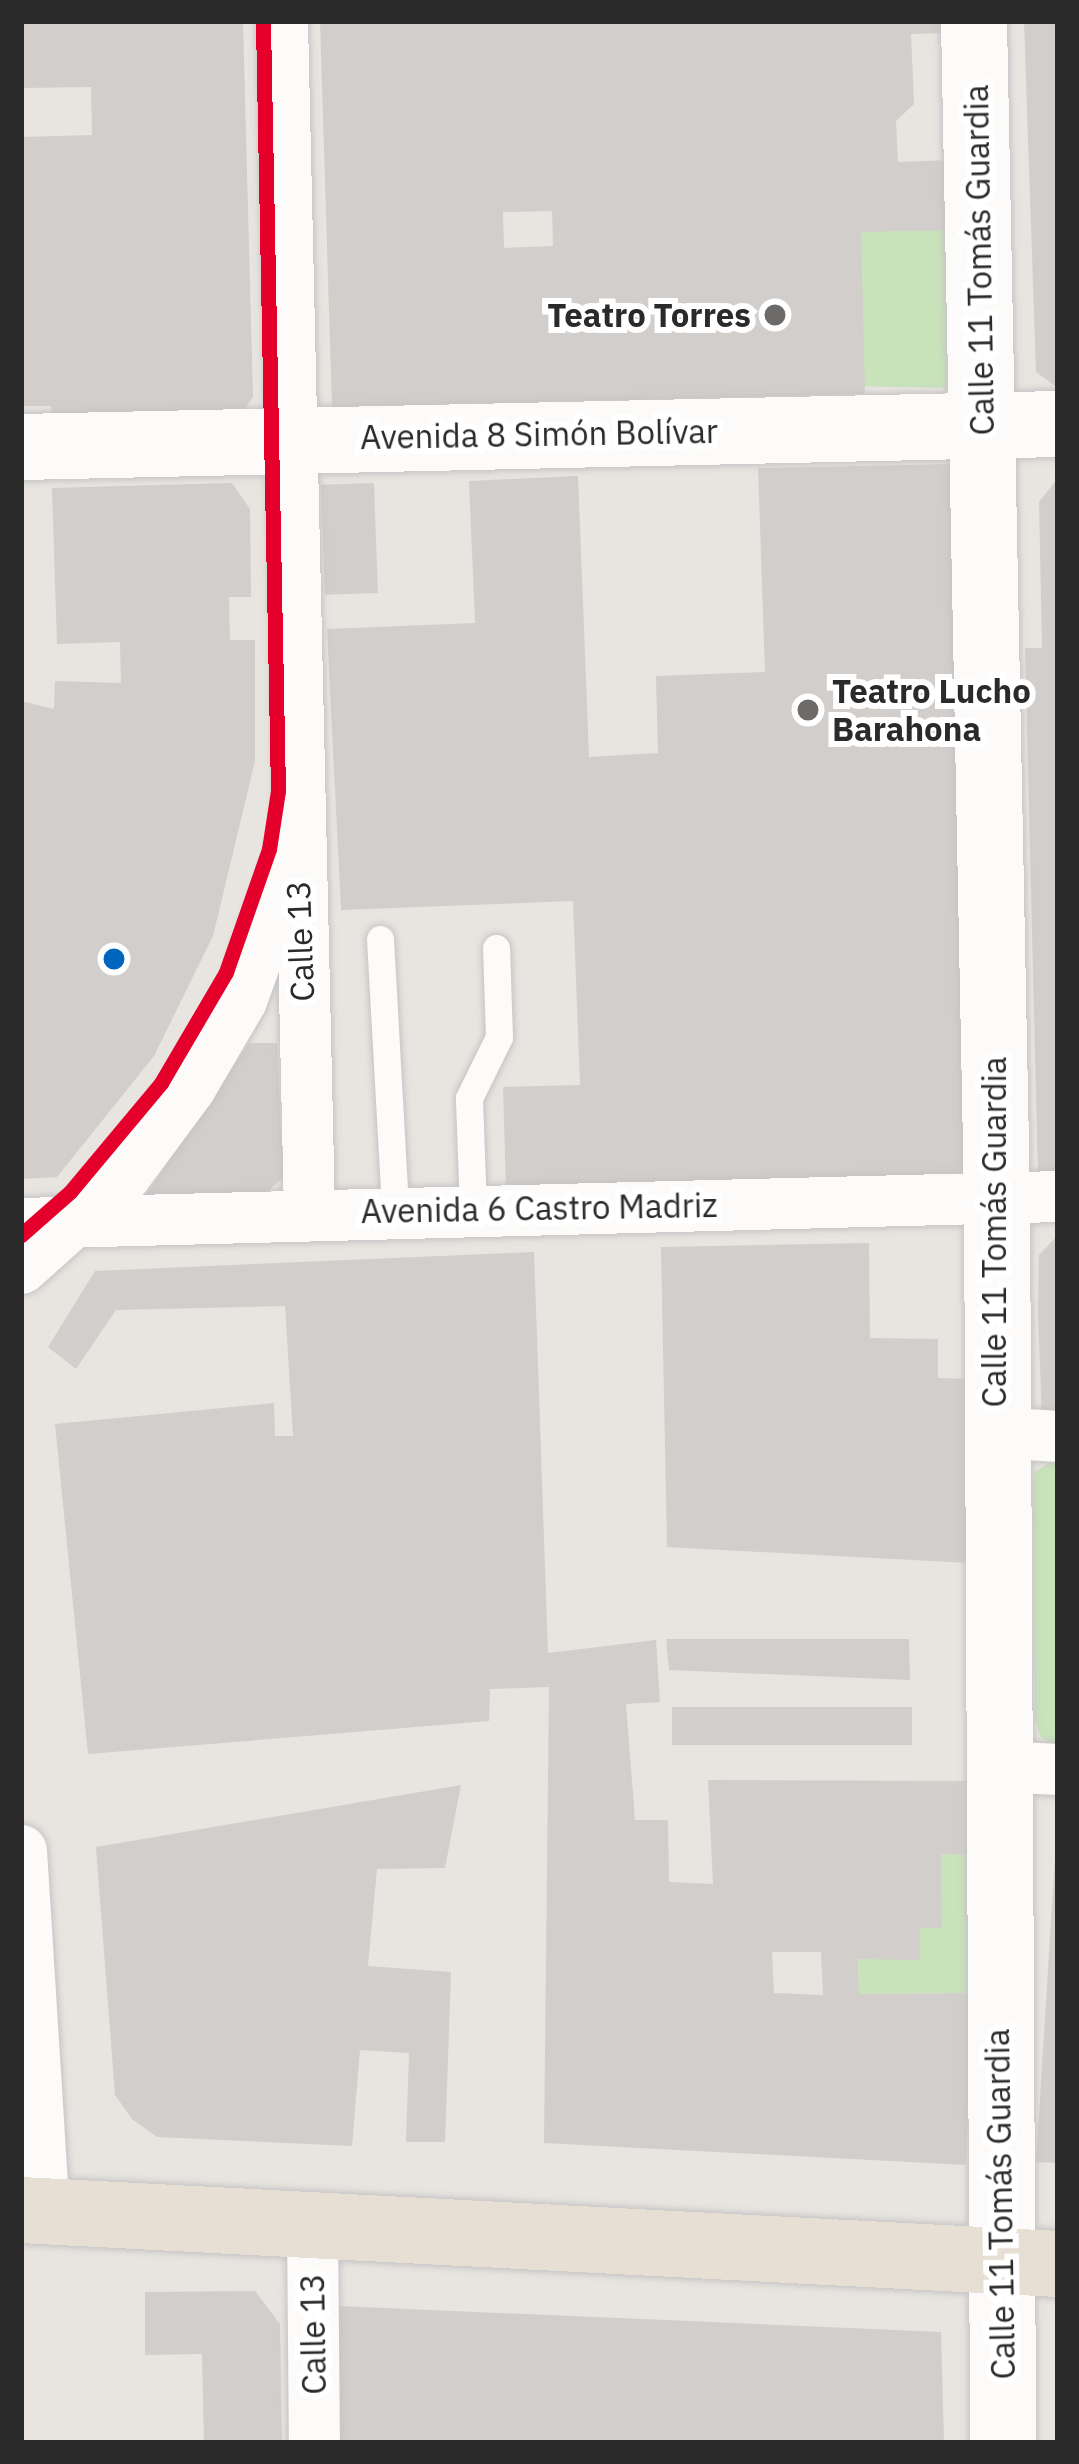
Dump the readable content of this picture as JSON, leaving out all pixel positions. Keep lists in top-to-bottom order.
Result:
{
  "streets": {
    "street": [
      "Calle 11 Tomás Guardia",
      "Avenida 8 Simón Bolívar",
      "Calle 13",
      "Avenida 6 Castro Madriz"
    ]
  },
  "crossings": [
    ["Calle 11 Tomás Guardia", "Avenida 8 Simón Bolívar"],
    ["Calle 11 Tomás Guardia", "Avenida 6 Castro Madriz"],
    ["Avenida 8 Simón Bolívar", "Calle 13"],
    ["Calle 13", "Avenida 6 Castro Madriz"]
  ],
  "places": ["Teatro Torres", "Teatro Lucho Barahona"]
}
